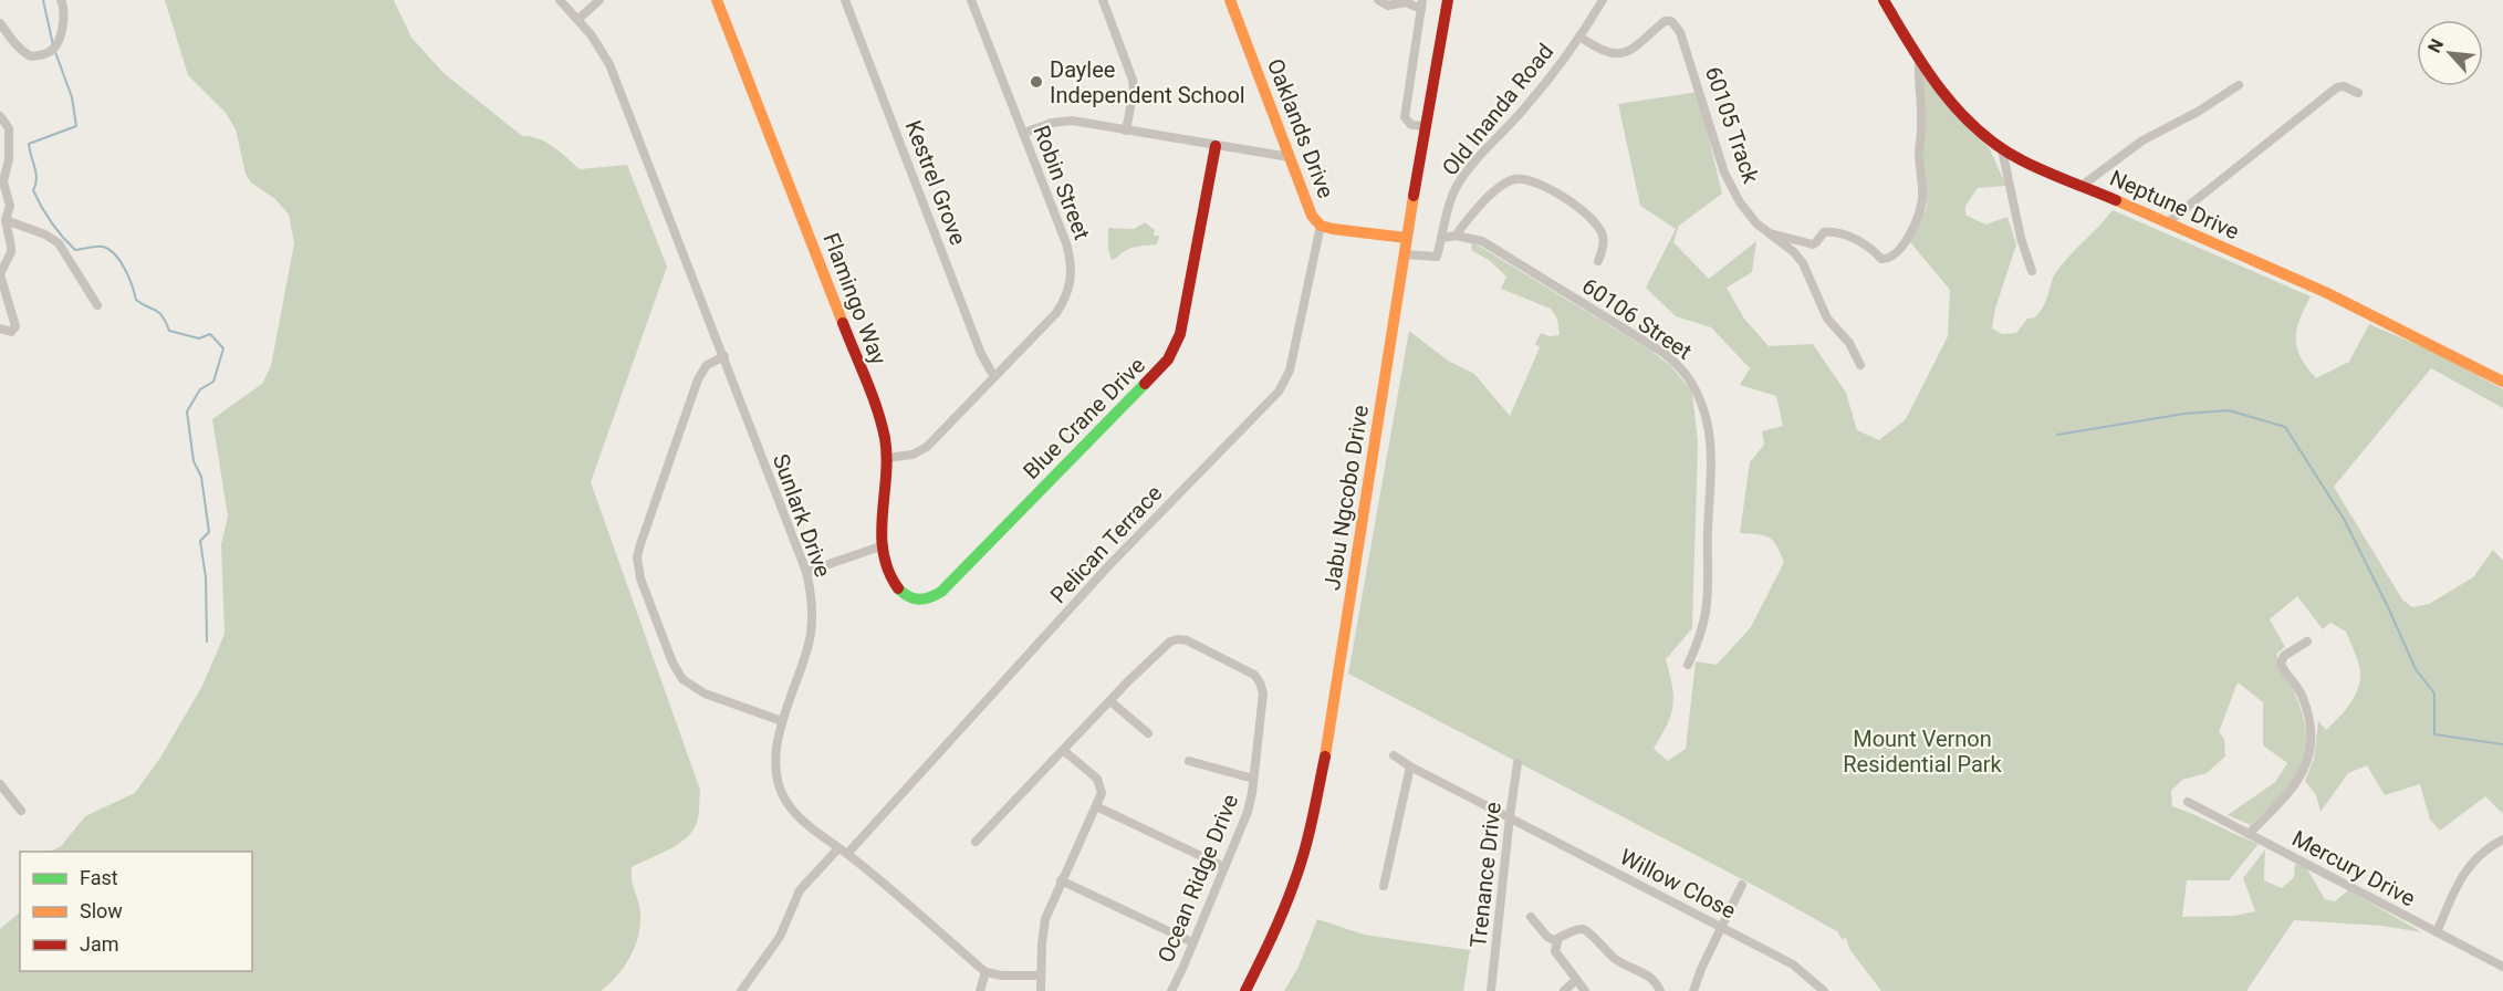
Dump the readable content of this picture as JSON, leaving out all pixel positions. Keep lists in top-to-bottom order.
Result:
{
  "streets": {
    "street": [
      "Old Inanda Road",
      "60105 Track",
      "Oaklands Drive",
      "Kestrel Grove",
      "Robin Street",
      "Neptune Drive",
      "Flamingo Way",
      "60106 Street",
      "Blue Crane Drive",
      "Jabu Ngcobo Drive",
      "Sunlark Drive",
      "Pelican Terrace",
      "Mercury Drive",
      "Trenance Drive",
      "Ocean Ridge Drive",
      "Willow Close"
    ]
  },
  "crossings": [
    ["Old Inanda Road", "60105 Track"],
    ["Old Inanda Road", "60106 Street"],
    ["Oaklands Drive", "Jabu Ngcobo Drive"],
    ["Oaklands Drive", "Pelican Terrace"],
    ["Kestrel Grove", "Robin Street"],
    ["Robin Street", "Flamingo Way"],
    ["Flamingo Way", "Blue Crane Drive"],
    ["Sunlark Drive", "Pelican Terrace"],
    ["Trenance Drive", "Willow Close"]
  ],
  "parks": ["Mount Vernon Residential Park"],
  "places": ["Daylee Independent School"],
  "legend": ["Fast", "Slow", "Jam"],
  "north": "top left"
}
